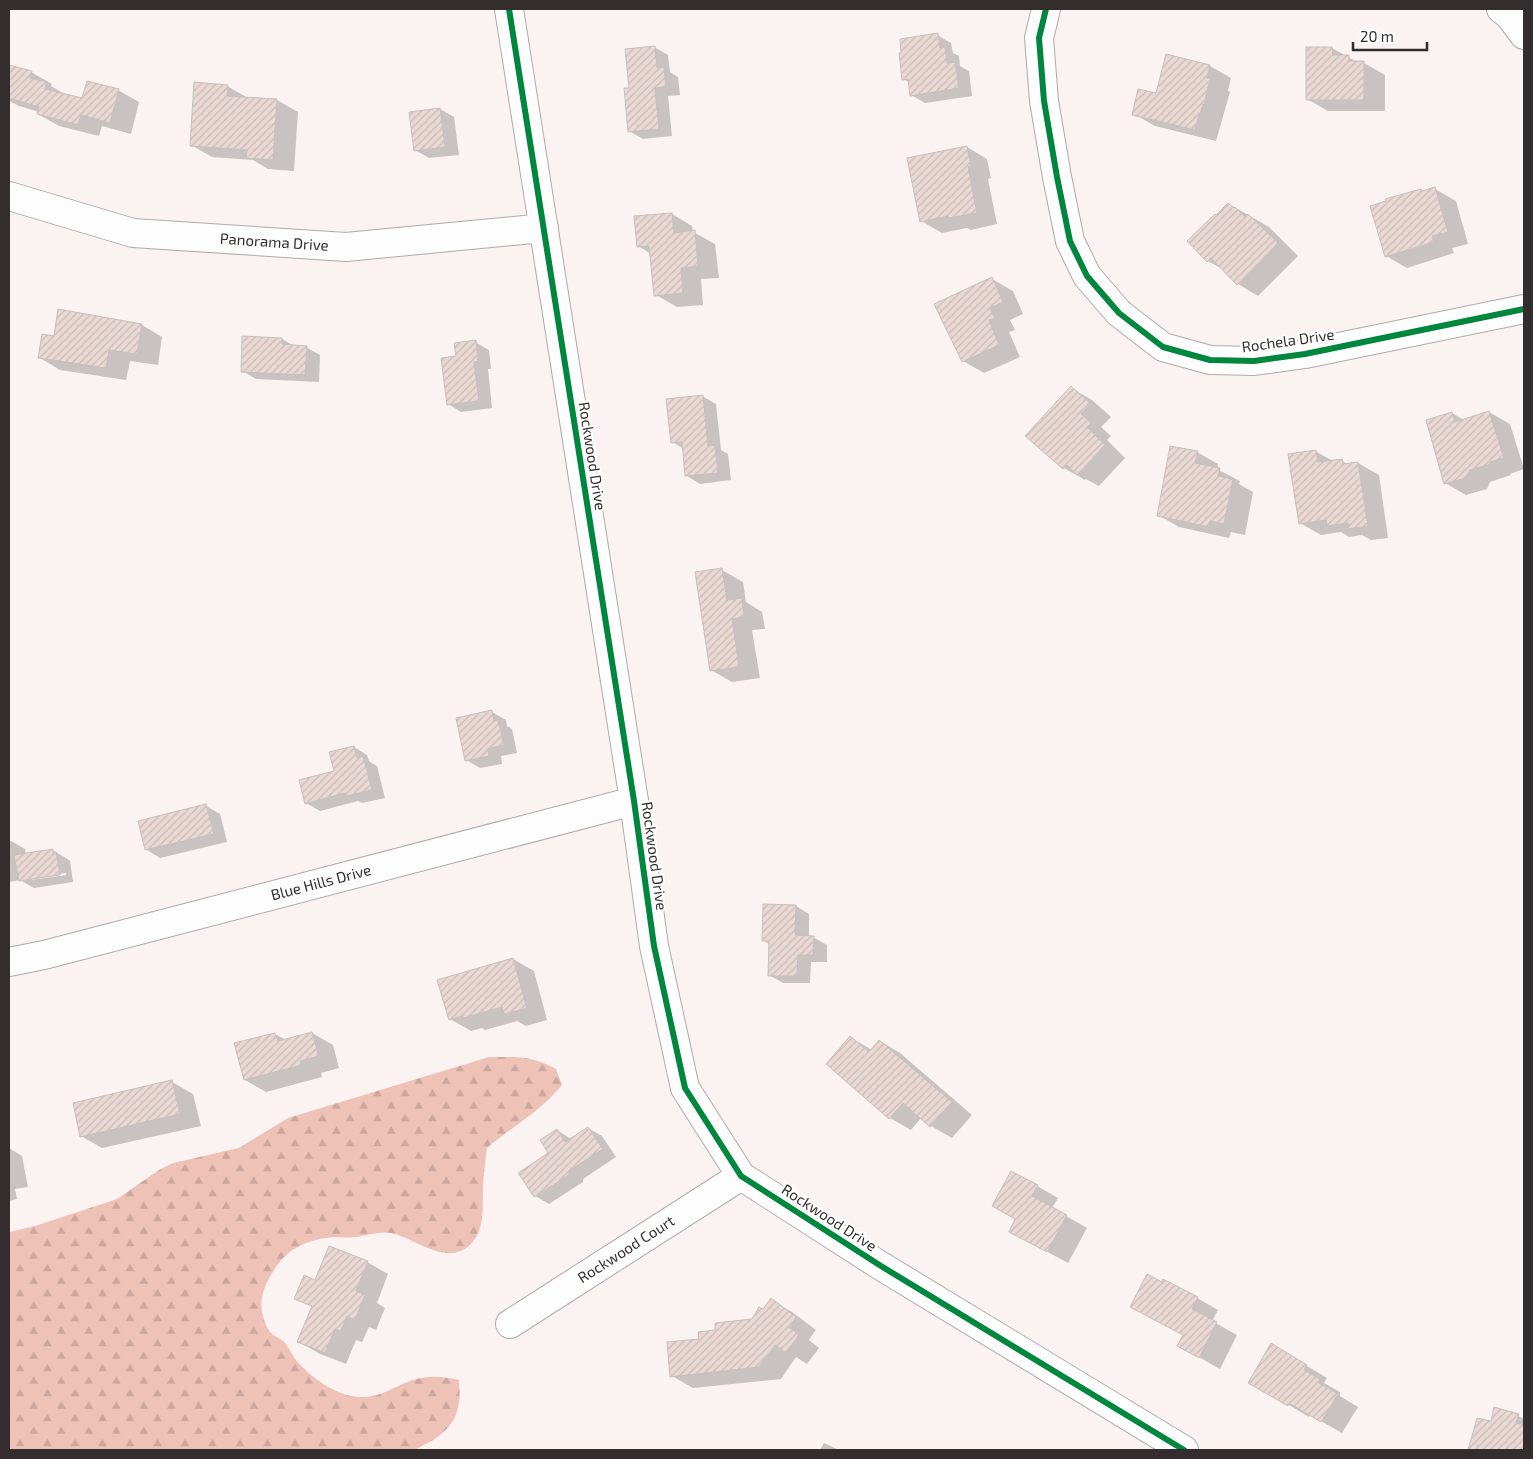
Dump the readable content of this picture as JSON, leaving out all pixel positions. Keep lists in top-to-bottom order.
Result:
{
  "streets": {
    "street": [
      "Panorama Drive",
      "Rochela Drive",
      "Rockwood Drive",
      "Blue Hills Drive",
      "Rockwood Court"
    ]
  },
  "crossings": [
    ["Panorama Drive", "Rockwood Drive"],
    ["Rockwood Drive", "Blue Hills Drive"],
    ["Rockwood Drive", "Rockwood Court"]
  ],
  "scale_bar": "20 m"
}
